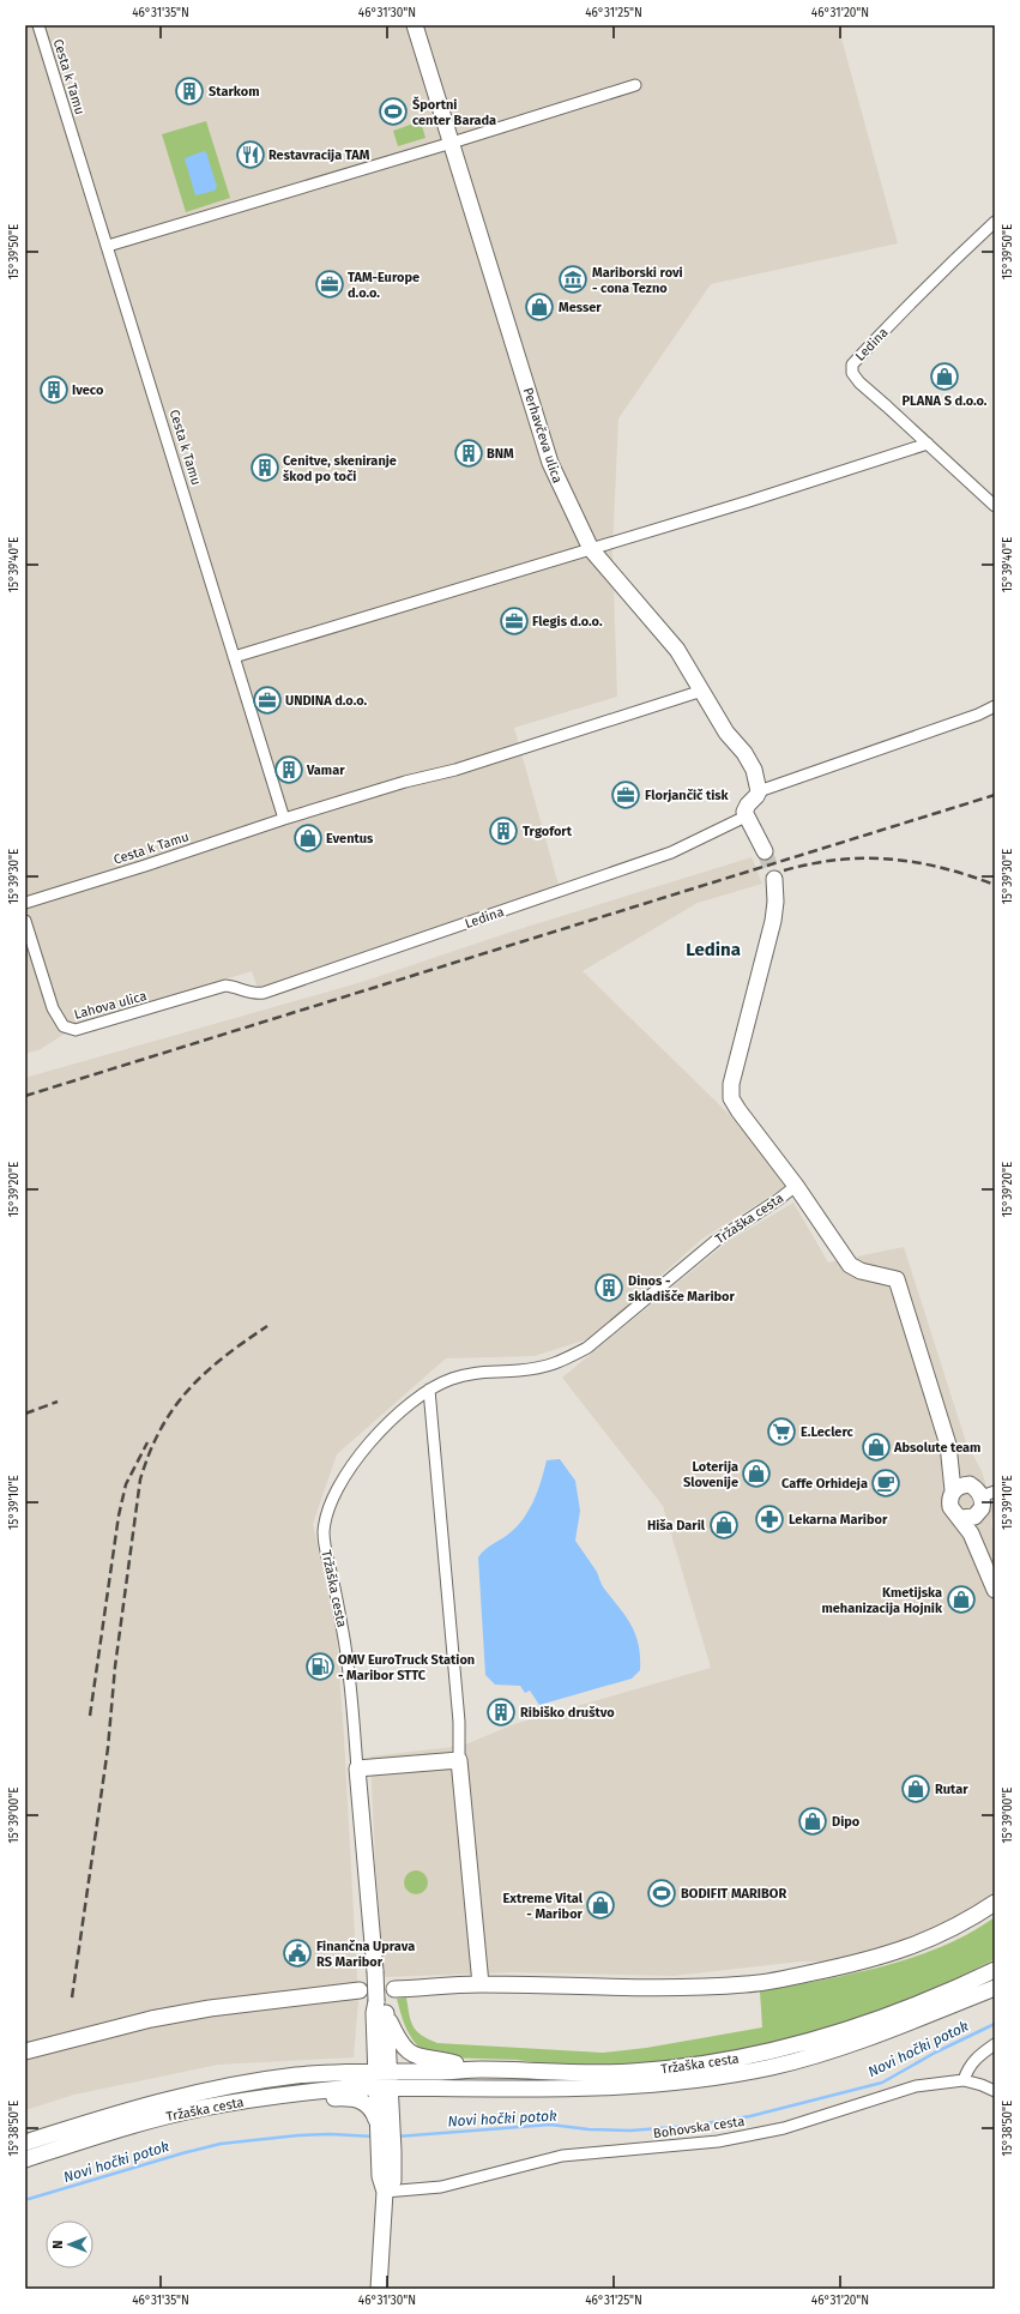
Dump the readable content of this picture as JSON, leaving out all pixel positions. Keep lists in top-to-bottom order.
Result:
{
  "streets": {
    "street": [
      "Cesta k Tamu",
      "Ledina",
      "Perhavčeva ulica",
      "Lahova ulica",
      "Tržaška cesta",
      "Bohovska cesta"
    ]
  },
  "crossings": [
    ["Cesta k Tamu", "Perhavčeva ulica"],
    ["Ledina", "Lahova ulica"]
  ],
  "districts": ["Ledina"],
  "water": ["Novi hočki potok"],
  "places": {
    "building": [
      "Starkom",
      "Iveco",
      "BNM",
      "Cenitve, skeniranje škod po toči",
      "Vamar",
      "Trgofort",
      "Dinos - skladišče Maribor",
      "Ribiško društvo"
    ],
    "sports": ["Športni center Barada", "BODIFIT MARIBOR"],
    "restaurant": ["Restavracija TAM"],
    "museum": ["Mariborski rovi - cona Tezno"],
    "office": [
      "TAM-Europe d.o.o.",
      "Flegis d.o.o.",
      "UNDINA d.o.o.",
      "Florjančič tisk"
    ],
    "shop": [
      "Messer",
      "PLANA S d.o.o.",
      "Eventus",
      "Absolute team",
      "Loterija Slovenije",
      "Hiša Daril",
      "Kmetijska mehanizacija Hojnik",
      "Rutar",
      "Dipo",
      "Extreme Vital - Maribor"
    ],
    "supermarket": ["E.Leclerc"],
    "cafe": ["Caffe Orhideja"],
    "pharmacy": ["Lekarna Maribor"],
    "fuel station": ["OMV EuroTruck Station - Maribor STTC"],
    "public building": ["Finančna Uprava RS Maribor"]
  },
  "north": "left",
  "coordinates": [
    "46°31'35\"N",
    "46°31'30\"N",
    "46°31'25\"N",
    "46°31'20\"N",
    "15°39'50\"E",
    "15°39'40\"E",
    "15°39'30\"E",
    "15°39'20\"E",
    "15°39'10\"E",
    "15°39'00\"E",
    "15°38'50\"E"
  ]
}
